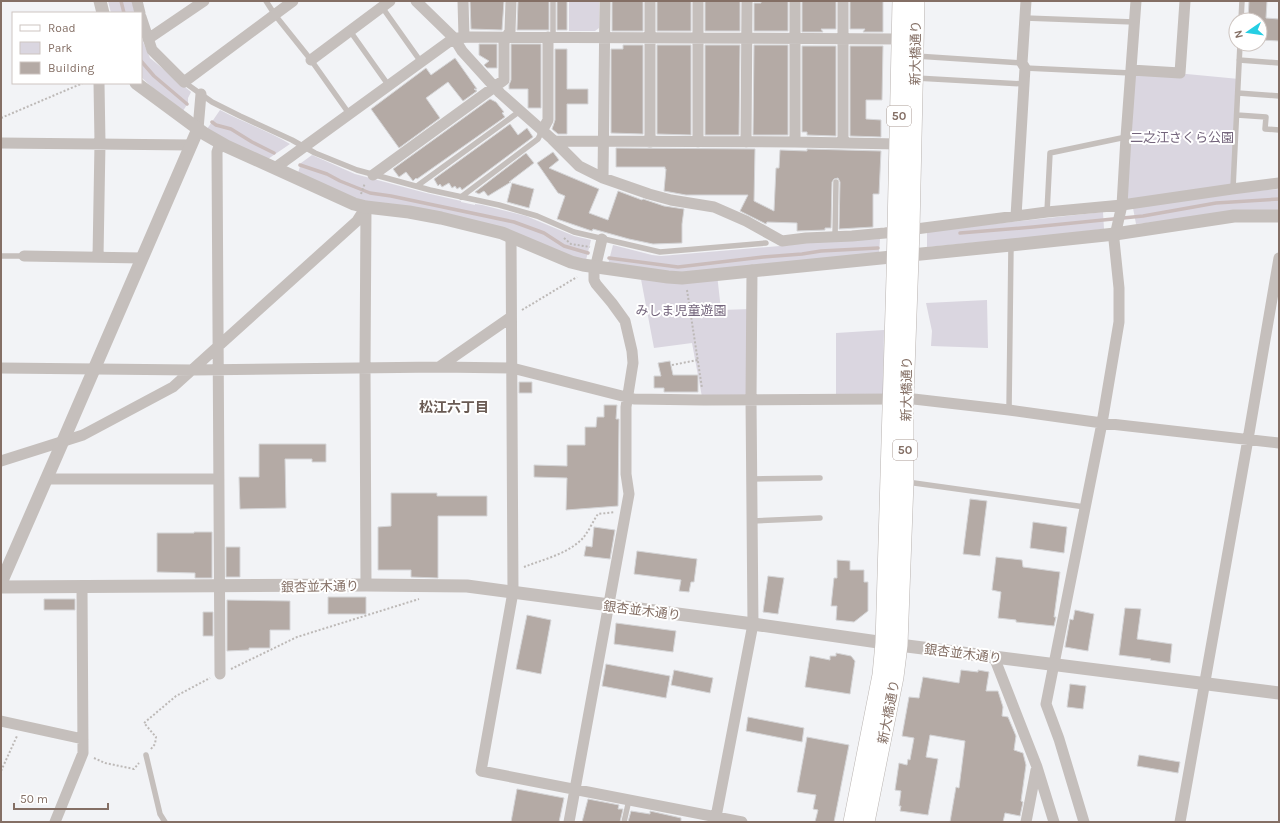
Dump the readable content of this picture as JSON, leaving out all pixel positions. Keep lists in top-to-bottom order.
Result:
{
  "streets": {
    "main road": ["新大橋通り", "50"],
    "street": ["銀杏並木通り"]
  },
  "crossings": [
    ["新大橋通り", "銀杏並木通り"]
  ],
  "districts": ["松江六丁目"],
  "parks": ["二之江さくら公園", "みしま児童遊園"],
  "legend": ["Road", "Park", "Building"],
  "scale_bar": "50 m",
  "north": "left"
}
